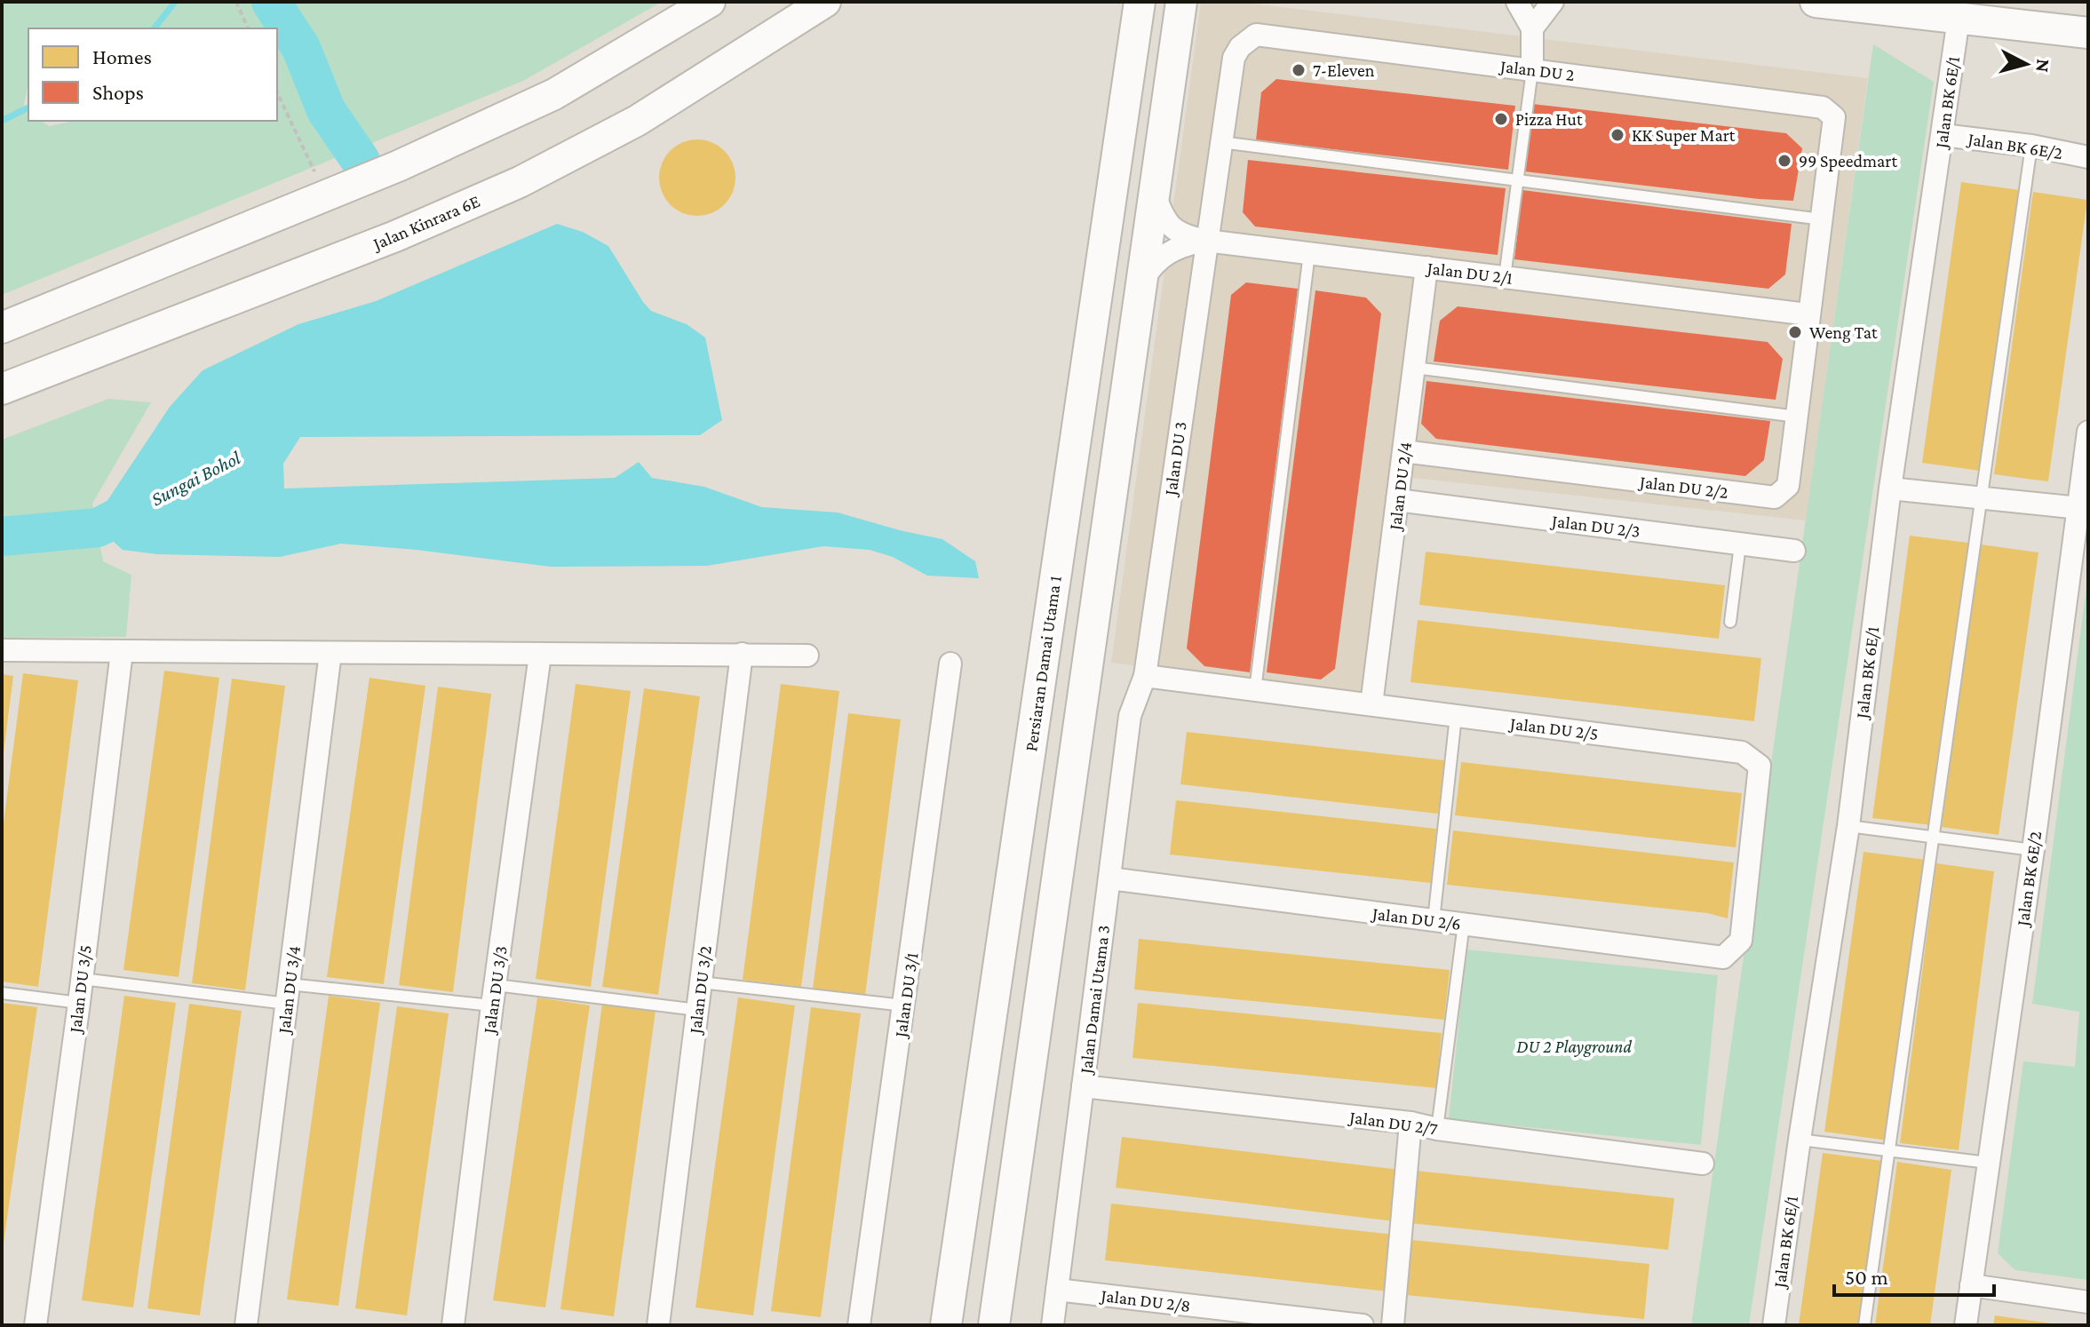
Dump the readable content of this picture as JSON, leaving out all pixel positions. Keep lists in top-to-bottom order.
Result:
{
  "streets": {
    "street": [
      "Jalan DU 2",
      "Jalan BK 6E/1",
      "Jalan BK 6E/2",
      "Jalan Kinrara 6E",
      "Jalan DU 2/1",
      "Jalan DU 3",
      "Jalan DU 2/4",
      "Jalan DU 2/2",
      "Jalan DU 2/3",
      "Persiaran Damai Utama 1",
      "Jalan DU 2/5",
      "Jalan DU 2/6",
      "Jalan DU 3/5",
      "Jalan DU 3/4",
      "Jalan DU 3/3",
      "Jalan DU 3/2",
      "Jalan DU 3/1",
      "Jalan Damai Utama 3",
      "Jalan DU 2/7",
      "Jalan DU 2/8"
    ]
  },
  "crossings": [
    ["Jalan DU 2", "Jalan DU 2/1"],
    ["Jalan DU 2", "Jalan DU 3"],
    ["Jalan DU 2", "Jalan DU 2/2"],
    ["Jalan BK 6E/1", "Jalan BK 6E/2"],
    ["Jalan DU 2/1", "Jalan DU 3"],
    ["Jalan DU 2/1", "Jalan DU 2/4"],
    ["Jalan DU 2/1", "Jalan DU 2/2"],
    ["Jalan DU 3", "Jalan DU 2/5"],
    ["Jalan DU 3", "Jalan Damai Utama 3"],
    ["Jalan DU 2/4", "Jalan DU 2/2"],
    ["Jalan DU 2/4", "Jalan DU 2/3"],
    ["Jalan DU 2/4", "Jalan DU 2/5"],
    ["Jalan DU 2/5", "Jalan DU 2/6"],
    ["Jalan DU 2/5", "Jalan Damai Utama 3"],
    ["Jalan DU 2/6", "Jalan Damai Utama 3"],
    ["Jalan Damai Utama 3", "Jalan DU 2/7"],
    ["Jalan Damai Utama 3", "Jalan DU 2/8"]
  ],
  "water": ["Sungai Bohol"],
  "parks": ["DU 2 Playground"],
  "places": [
    "7-Eleven",
    "Pizza Hut",
    "KK Super Mart",
    "99 Speedmart",
    "Weng Tat"
  ],
  "legend": ["Homes", "Shops"],
  "scale_bar": "50 m",
  "north": "right"
}
